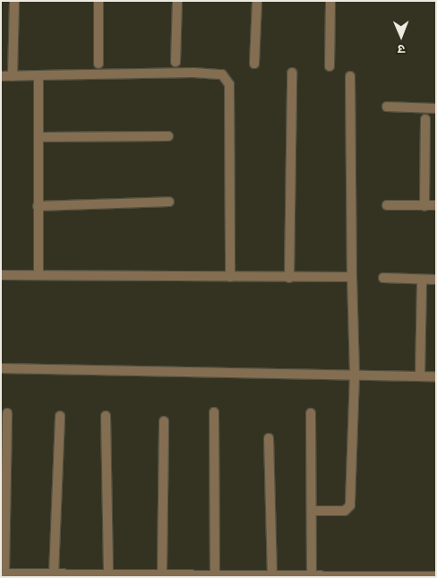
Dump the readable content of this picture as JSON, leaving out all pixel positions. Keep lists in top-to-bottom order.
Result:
{
  "north": "bottom"
}
